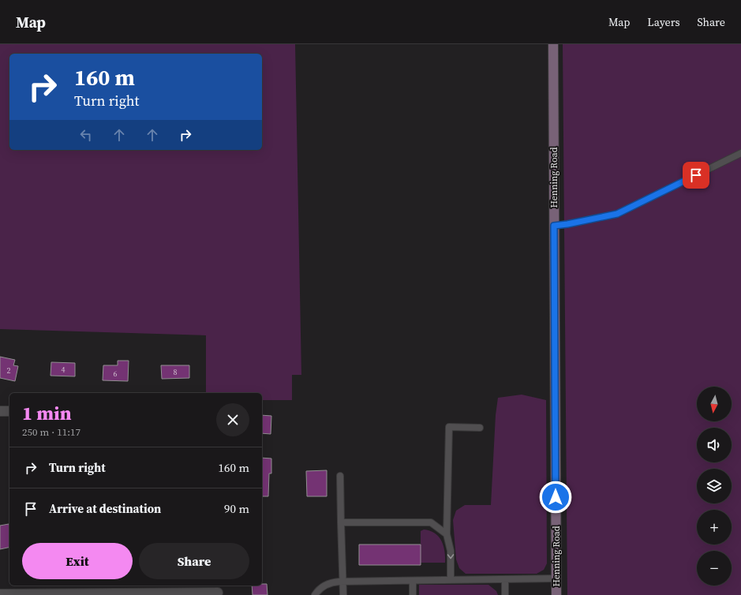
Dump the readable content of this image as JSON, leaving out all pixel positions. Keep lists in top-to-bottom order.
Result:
{
  "streets": {
    "street": ["Henning Road"]
  },
  "house_numbers": [
    "4",
    "2",
    "8",
    "6"
  ],
  "north": "bottom",
  "page": {
    "header": "Map",
    "nav": ["Map", "Layers", "Share"],
    "turn": ["160 m", "Turn right"],
    "map_buttons": ["+", "−"],
    "heading": ["1 min", "250 m · 11:17"],
    "list": [
      {
        "name": "Turn right",
        "value": "160 m"
      },
      {
        "name": "Arrive at destination",
        "value": "90 m"
      }
    ],
    "buttons": ["Exit", "Share"]
  }
}
